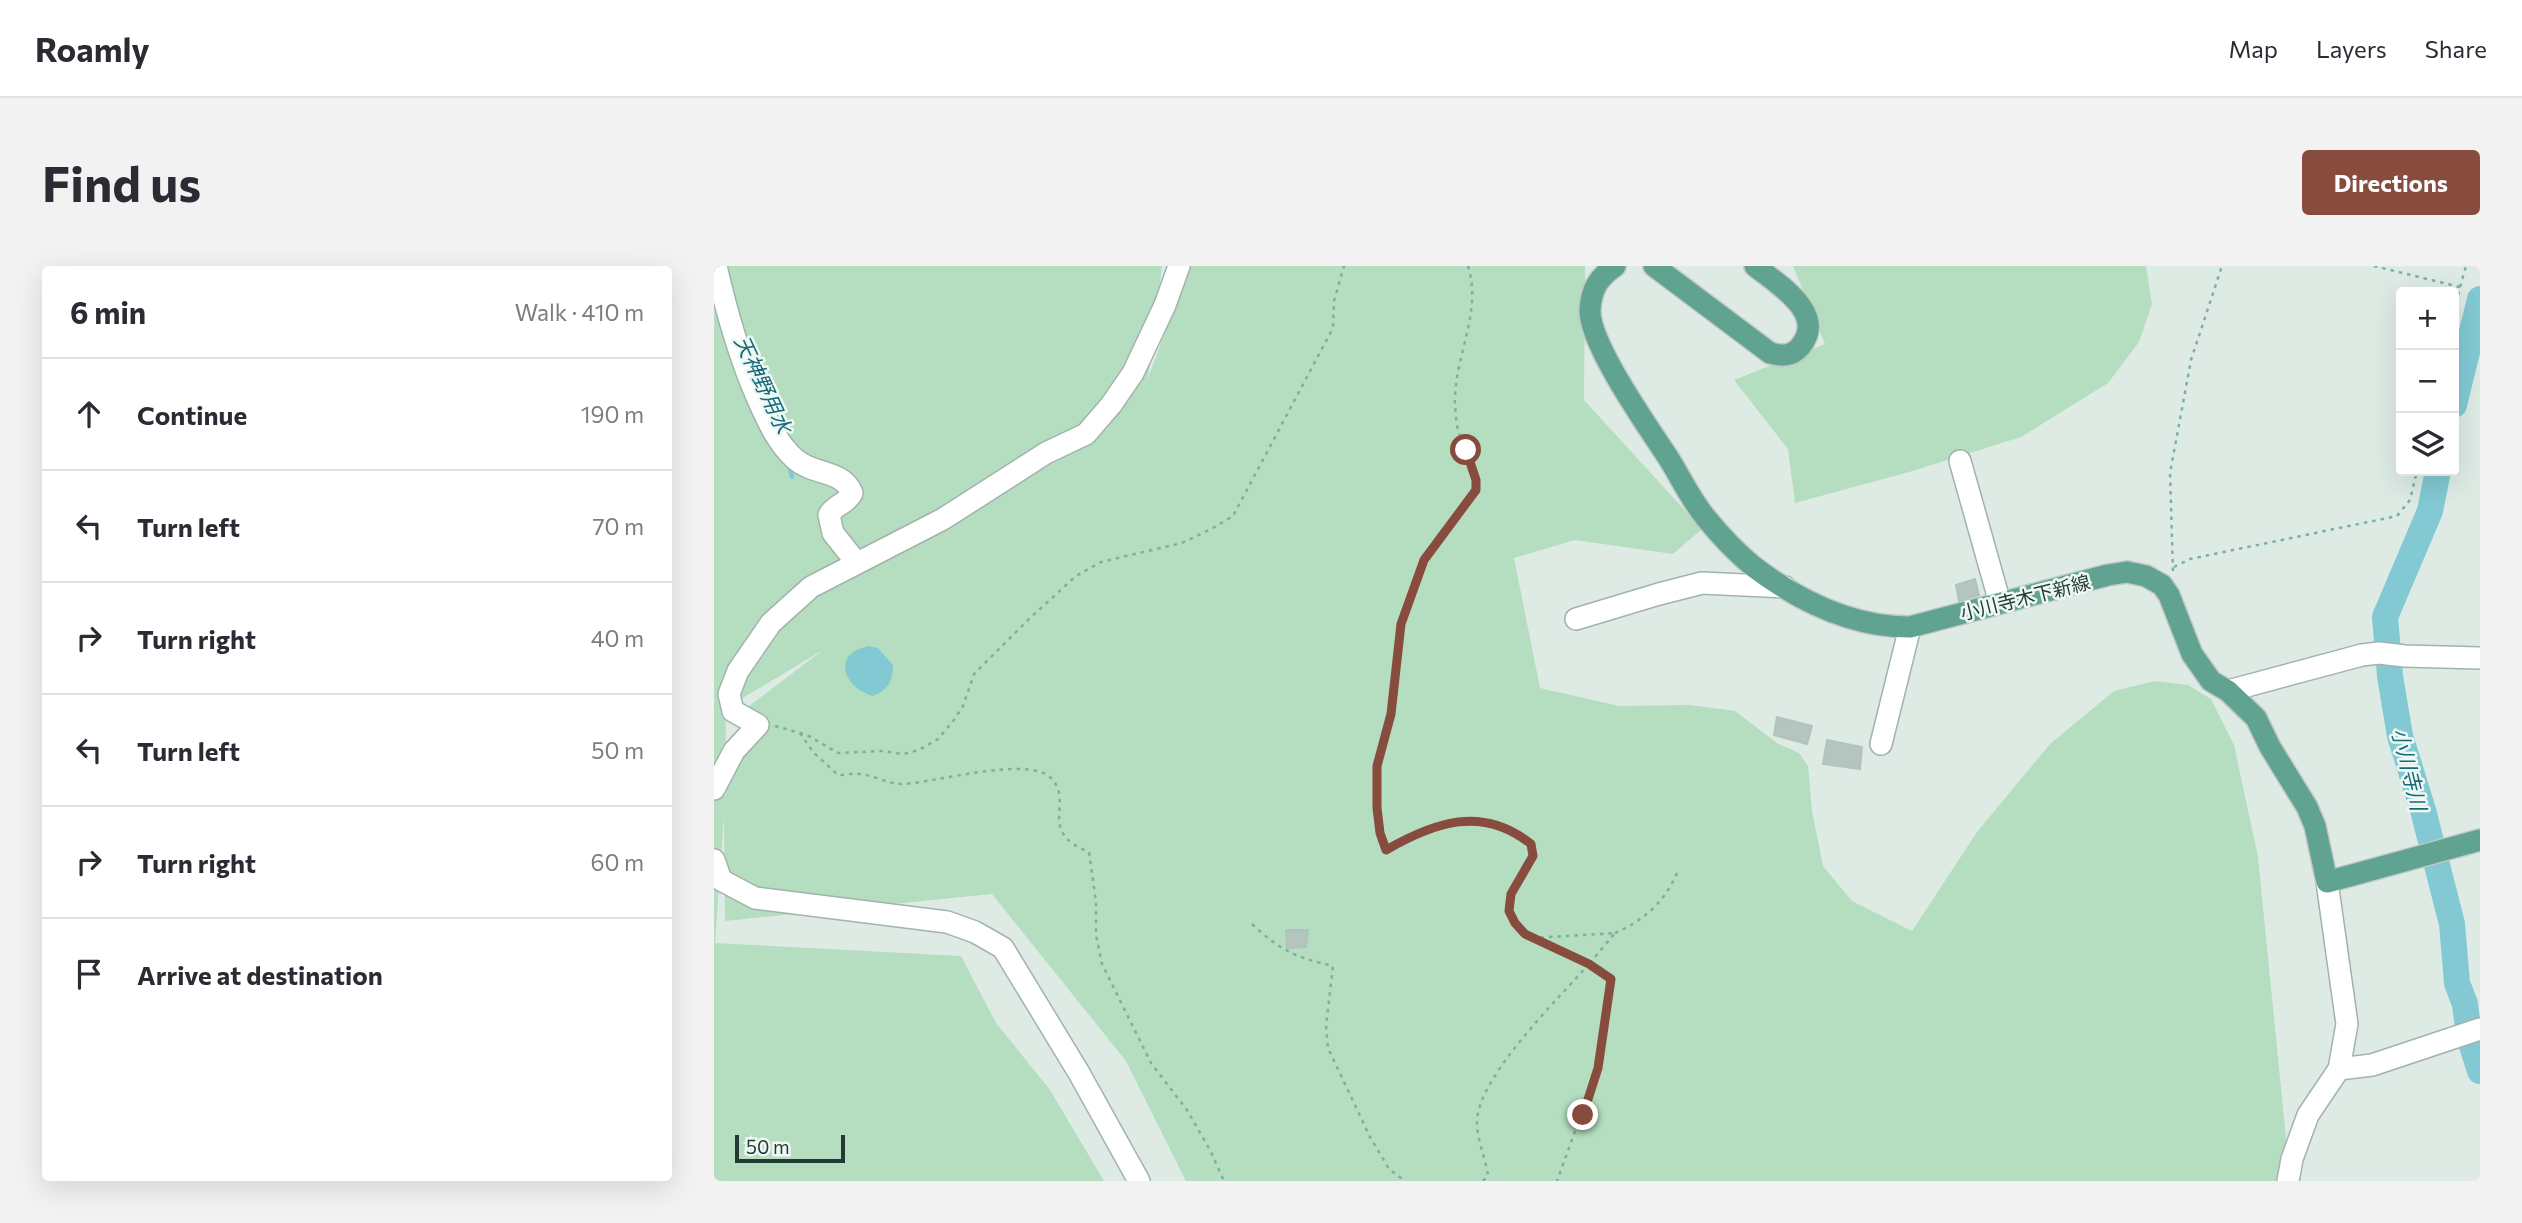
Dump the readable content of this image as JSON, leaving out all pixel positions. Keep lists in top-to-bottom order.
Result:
{
  "streets": {
    "main road": ["小川寺木下新線"]
  },
  "water": ["天神野用水", "小川寺川"],
  "scale_bar": "50 m",
  "page": {
    "header": "Roamly",
    "nav": ["Map", "Layers", "Share"],
    "buttons": "Directions",
    "title": "Find us",
    "heading": ["6 min", "Walk · 410 m"],
    "map_buttons": ["+", "−"],
    "list": [
      ["Continue", "190 m"],
      ["Turn left", "70 m"],
      ["Turn right", "40 m"],
      ["Turn left", "50 m"],
      ["Turn right", "60 m"],
      "Arrive at destination"
    ],
    "scale": "50 m"
  }
}
